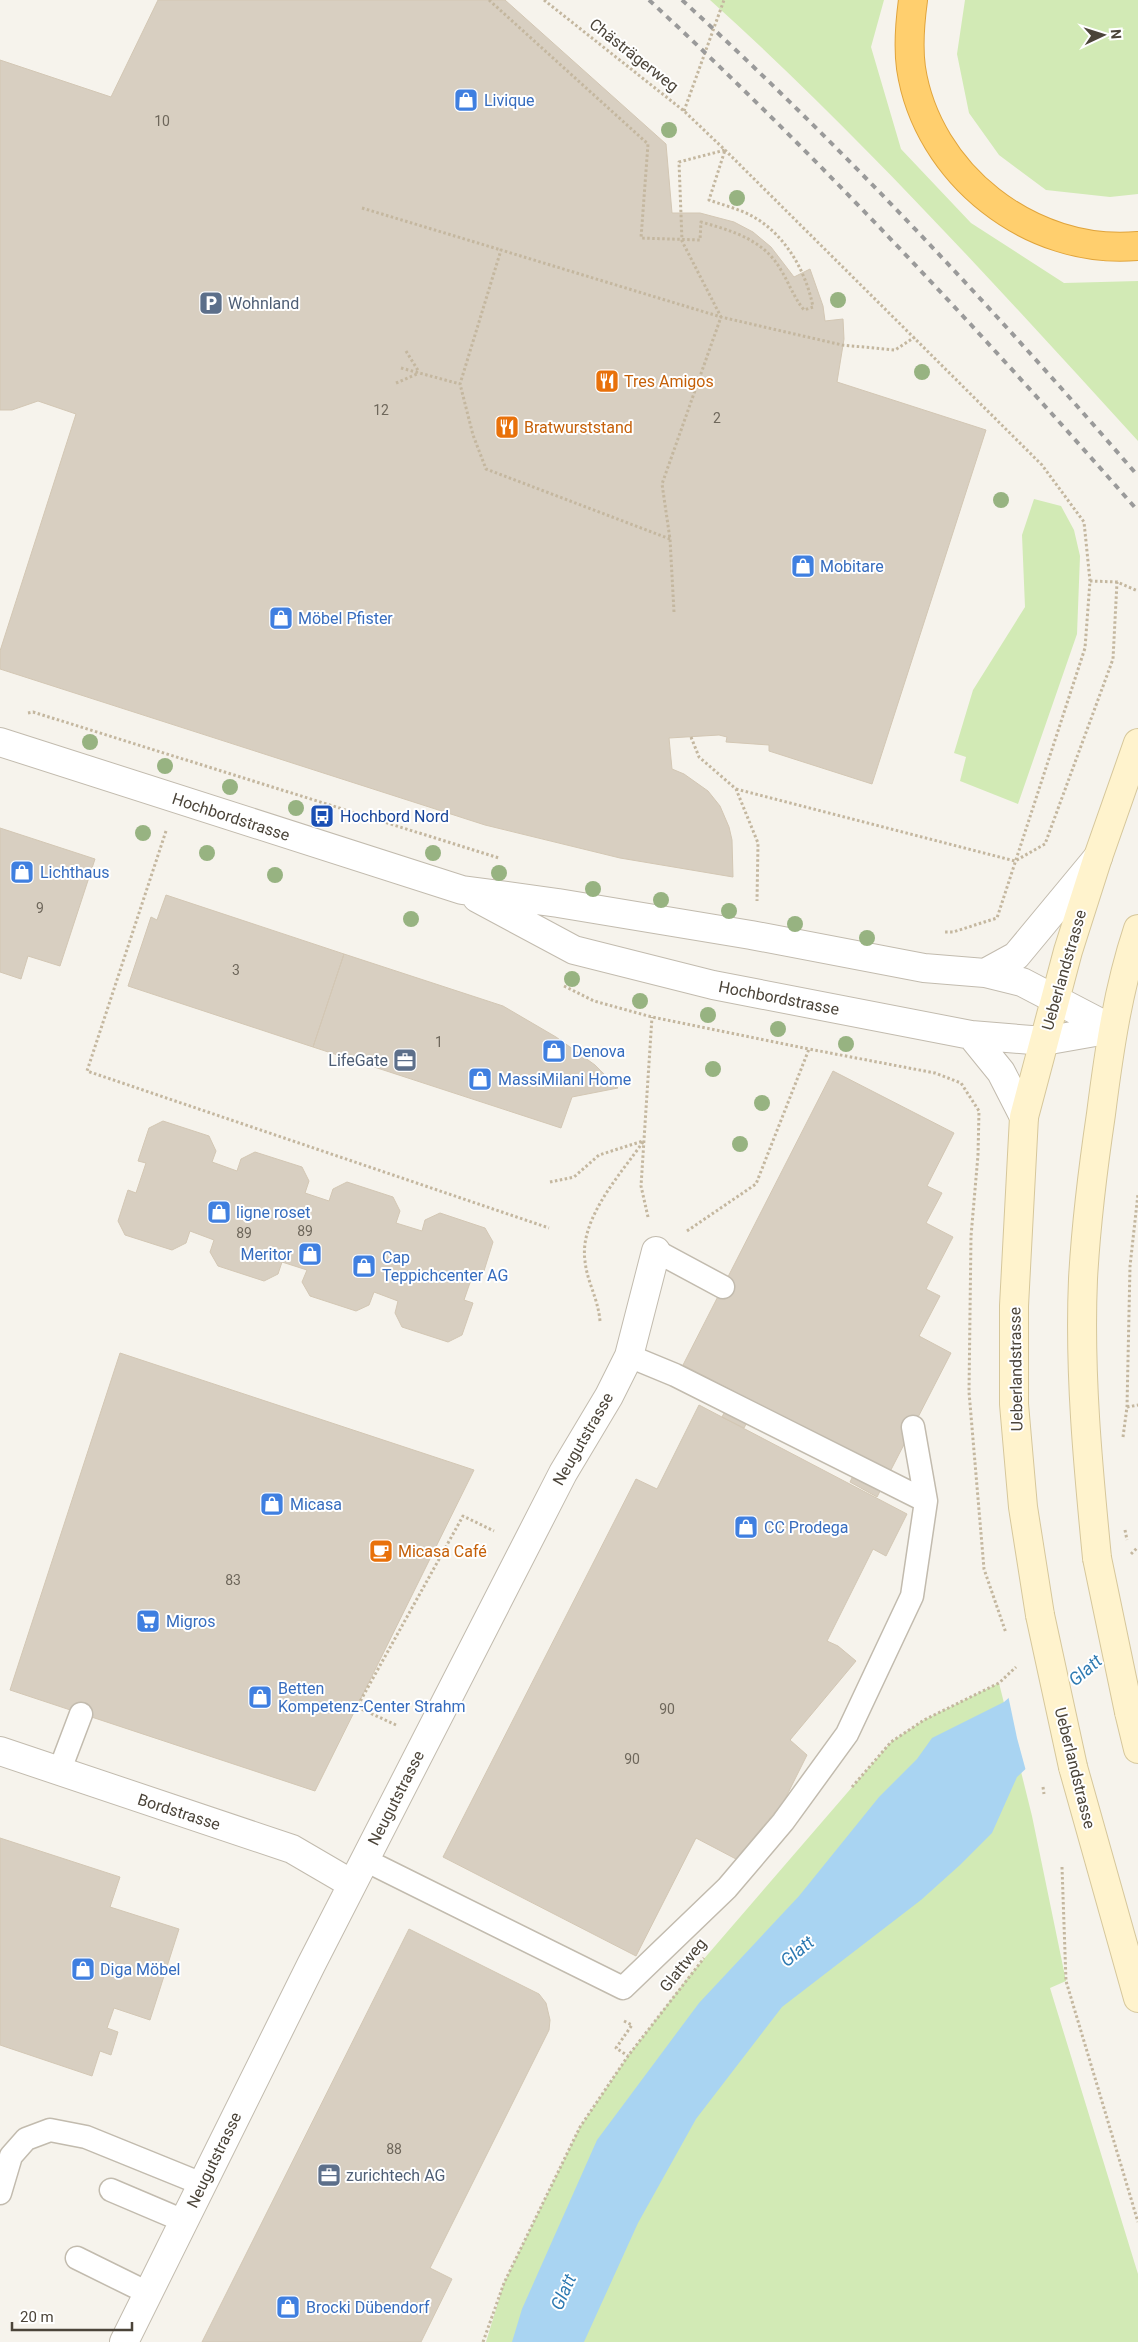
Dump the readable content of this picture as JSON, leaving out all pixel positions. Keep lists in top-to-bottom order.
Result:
{
  "streets": {
    "main road": ["Ueberlandstrasse"],
    "street": ["Hochbordstrasse", "Neugutstrasse", "Bordstrasse"],
    "path": ["Chästrägerweg", "Glattweg"]
  },
  "crossings": [
    ["Hochbordstrasse", "Ueberlandstrasse"],
    ["Neugutstrasse", "Bordstrasse"]
  ],
  "water": ["Glatt"],
  "places": {
    "shop": [
      "Livique",
      "Mobitare",
      "Möbel Pfister",
      "Lichthaus",
      "Denova",
      "MassiMilani Home",
      "ligne roset",
      "Meritor",
      "Cap Teppichcenter AG",
      "Micasa",
      "CC Prodega",
      "Betten Kompetenz-Center Strahm",
      "Diga Möbel",
      "Brocki Dübendorf"
    ],
    "parking": ["Wohnland"],
    "restaurant": ["Tres Amigos", "Bratwurststand"],
    "bus stop": ["Hochbord Nord"],
    "office": ["LifeGate", "zurichtech AG"],
    "cafe": ["Micasa Café"],
    "supermarket": ["Migros"]
  },
  "house_numbers": [
    "10",
    "12",
    "2",
    "9",
    "3",
    "1",
    "89",
    "89",
    "83",
    "90",
    "90",
    "88"
  ],
  "scale_bar": "20 m",
  "north": "right"
}
